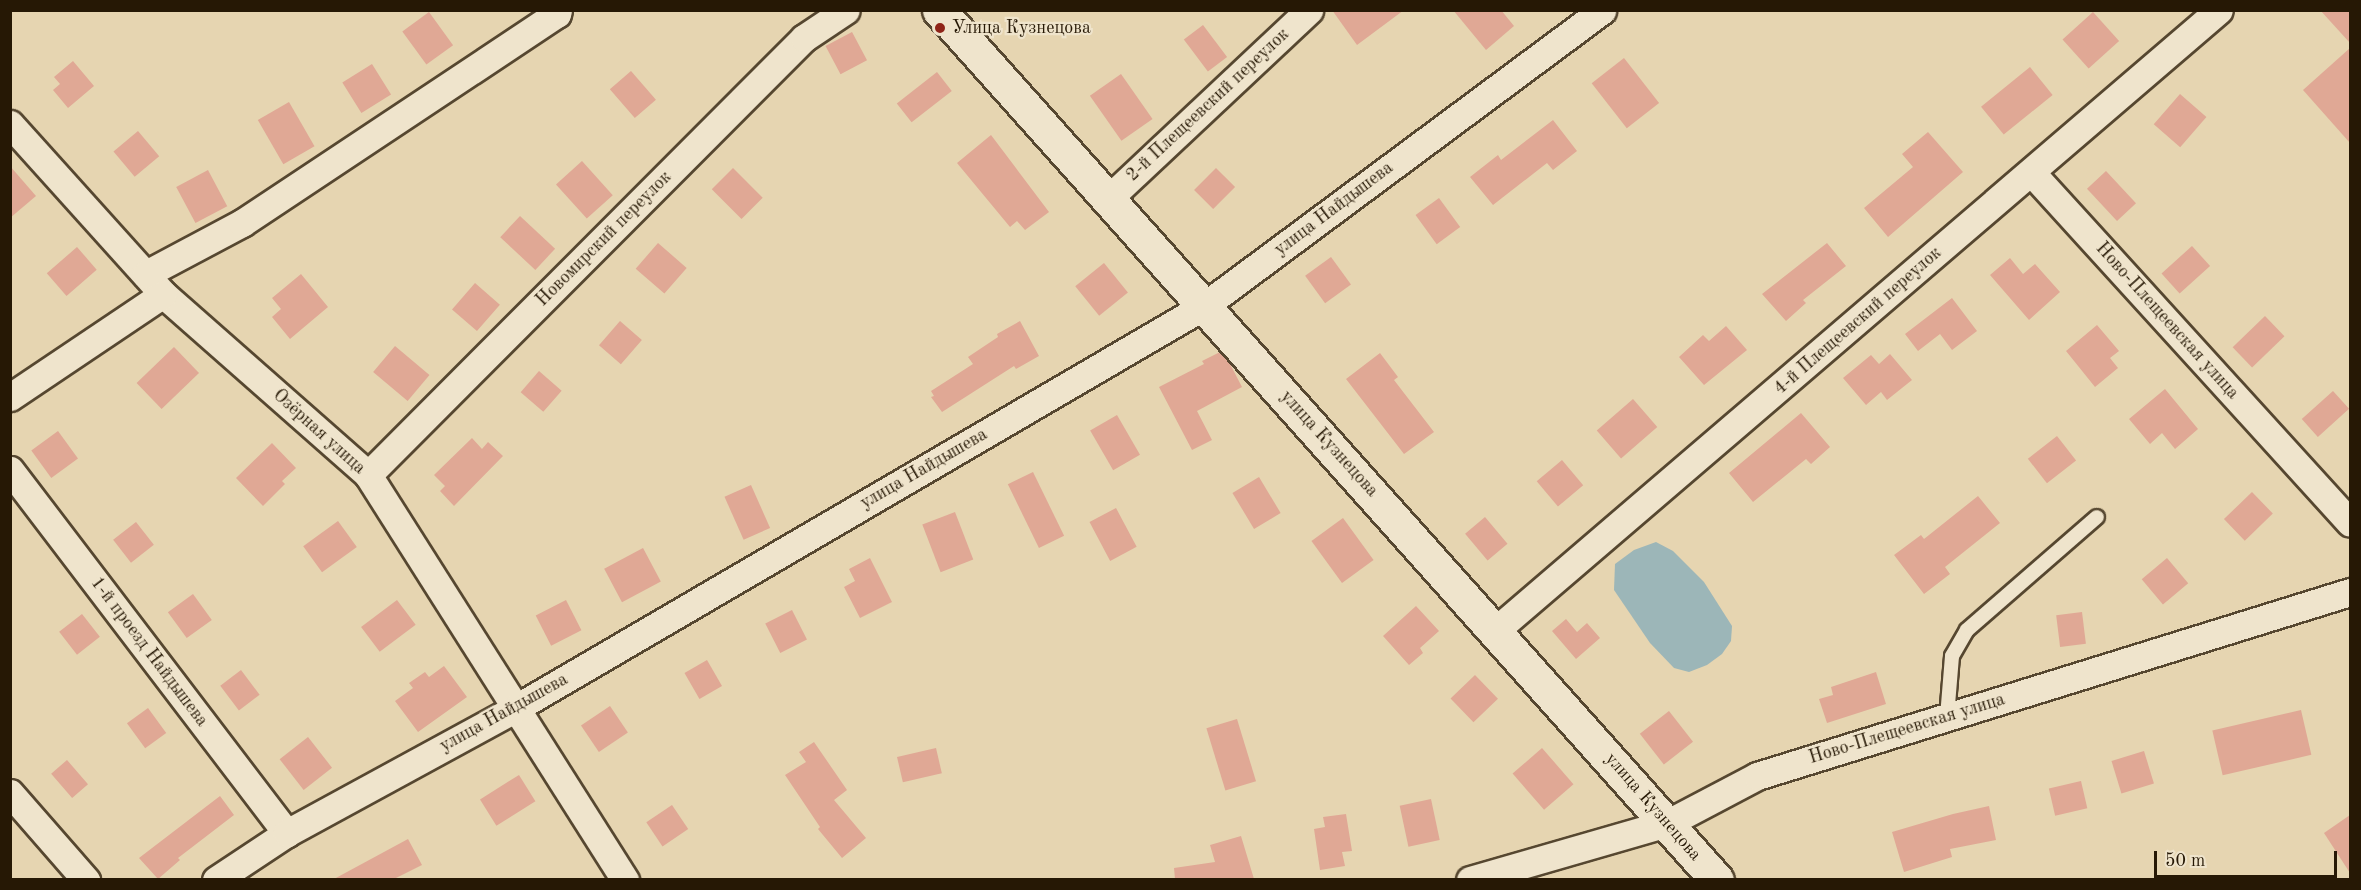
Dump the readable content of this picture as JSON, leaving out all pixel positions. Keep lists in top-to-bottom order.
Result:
{
  "streets": {
    "street": [
      "2-й Плещеевский переулок",
      "улица Найдышева",
      "Новомирский переулок",
      "4-й Плещеевский переулок",
      "Ново-Плещеевская улица",
      "Озёрная улица",
      "улица Кузнецова",
      "1-й проезд Найдышева"
    ]
  },
  "crossings": [
    ["2-й Плещеевский переулок", "улица Кузнецова"],
    ["улица Найдышева", "Озёрная улица"],
    ["улица Найдышева", "улица Кузнецова"],
    ["улица Найдышева", "1-й проезд Найдышева"],
    ["Новомирский переулок", "Озёрная улица"],
    ["4-й Плещеевский переулок", "Ново-Плещеевская улица"],
    ["4-й Плещеевский переулок", "улица Кузнецова"],
    ["Ново-Плещеевская улица", "улица Кузнецова"]
  ],
  "places": ["Улица Кузнецова"],
  "scale_bar": "50 m"
}
